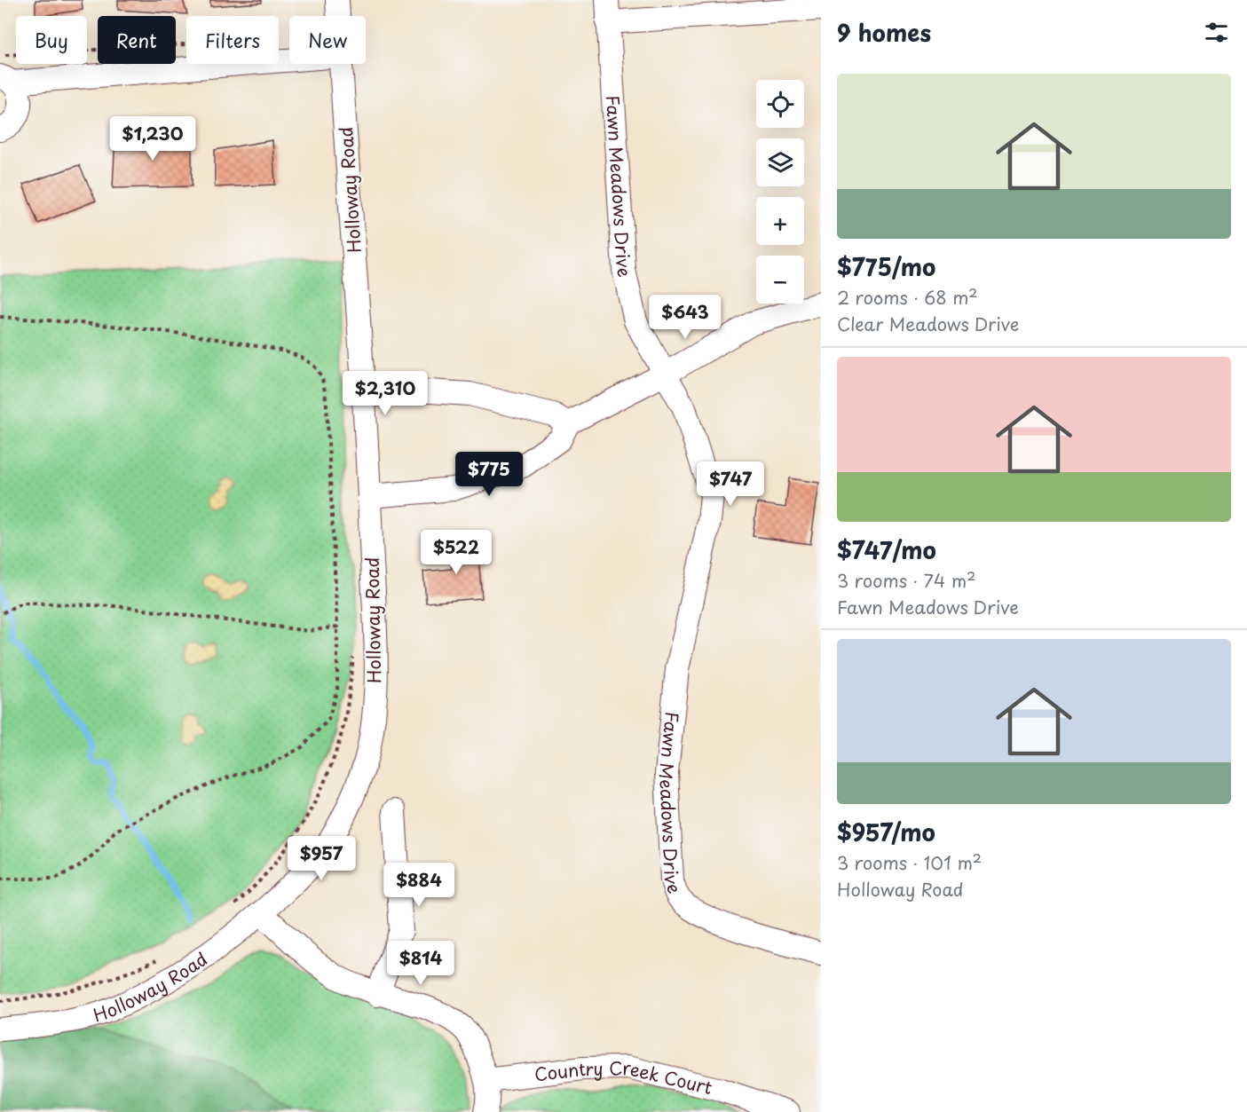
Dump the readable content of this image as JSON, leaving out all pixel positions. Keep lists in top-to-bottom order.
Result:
{
  "streets": {
    "street": ["Fawn Meadows Drive", "Holloway Road", "Country Creek Court"]
  },
  "page": {
    "heading": "9 homes",
    "chip": [
      "Buy",
      "Rent",
      "Filters",
      "New"
    ],
    "list": [
      {
        "name": "$775/mo",
        "note": "2 rooms · 68 m² · Clear Meadows Drive"
      },
      {
        "name": "$747/mo",
        "note": "3 rooms · 74 m² · Fawn Meadows Drive"
      },
      {
        "name": "$957/mo",
        "note": "3 rooms · 101 m² · Holloway Road"
      }
    ],
    "map_buttons": ["+", "−"],
    "price": [
      "$1,230",
      "$643",
      "$2,310",
      "$775",
      "$747",
      "$522",
      "$957",
      "$884",
      "$814"
    ]
  }
}
